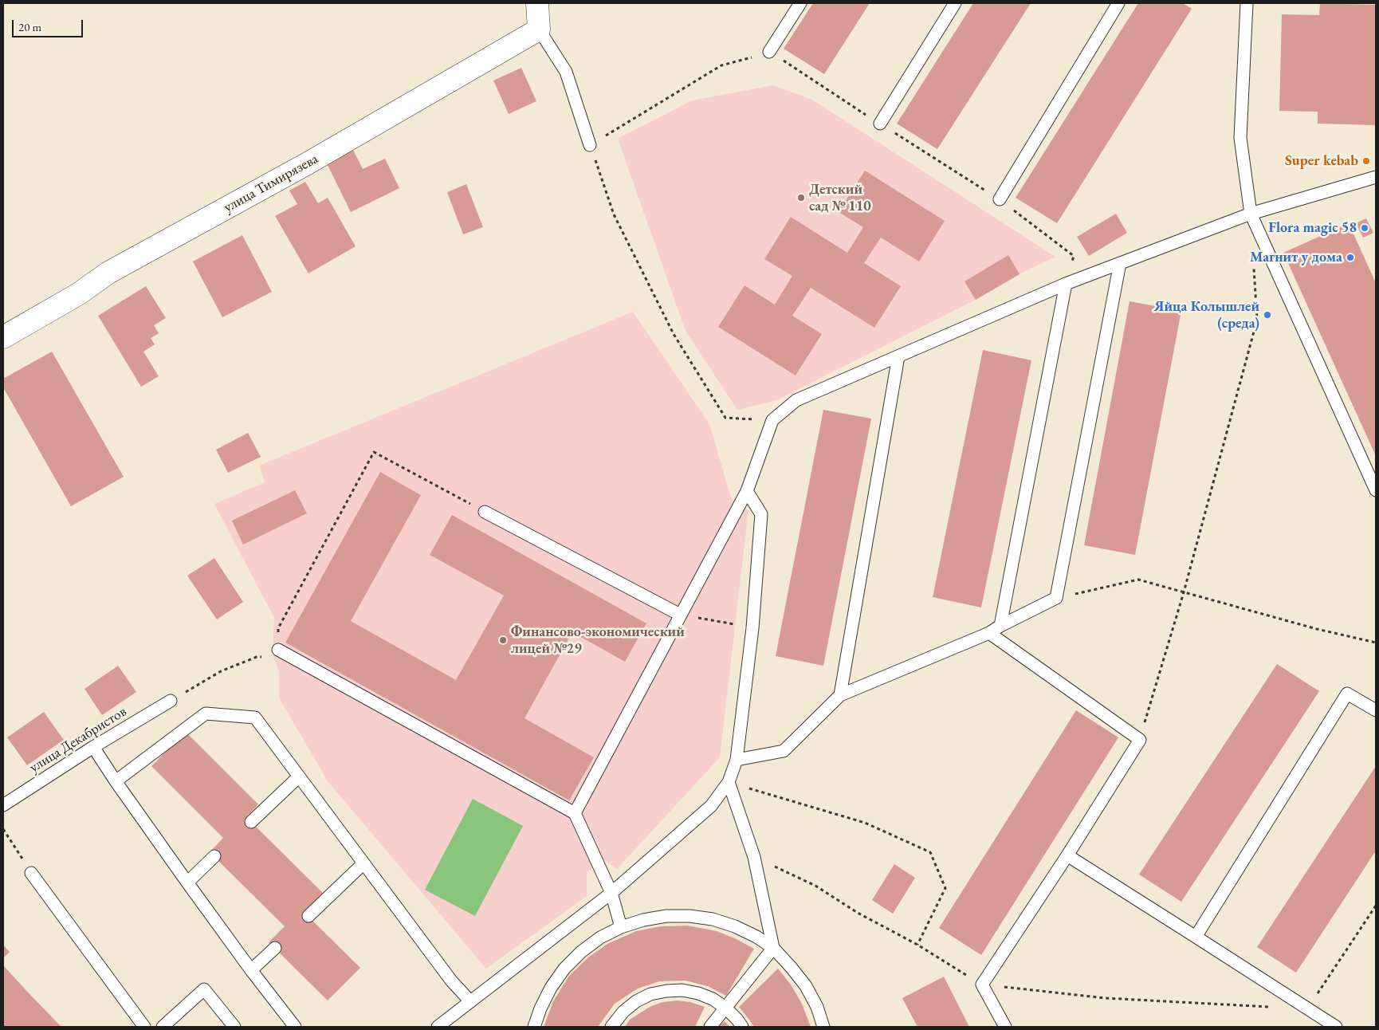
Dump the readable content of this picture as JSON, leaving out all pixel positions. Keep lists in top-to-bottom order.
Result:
{
  "streets": {
    "street": ["улица Тимирязева"],
    "lane": ["улица Декабристов"]
  },
  "places": [
    "Super kebab",
    "Детский сад № 110",
    "Flora magic 58",
    "Магнит у дома",
    "Яйца Колышлей (среда)",
    "Финансово-экономический лицей №29"
  ],
  "scale_bar": "20 m"
}
